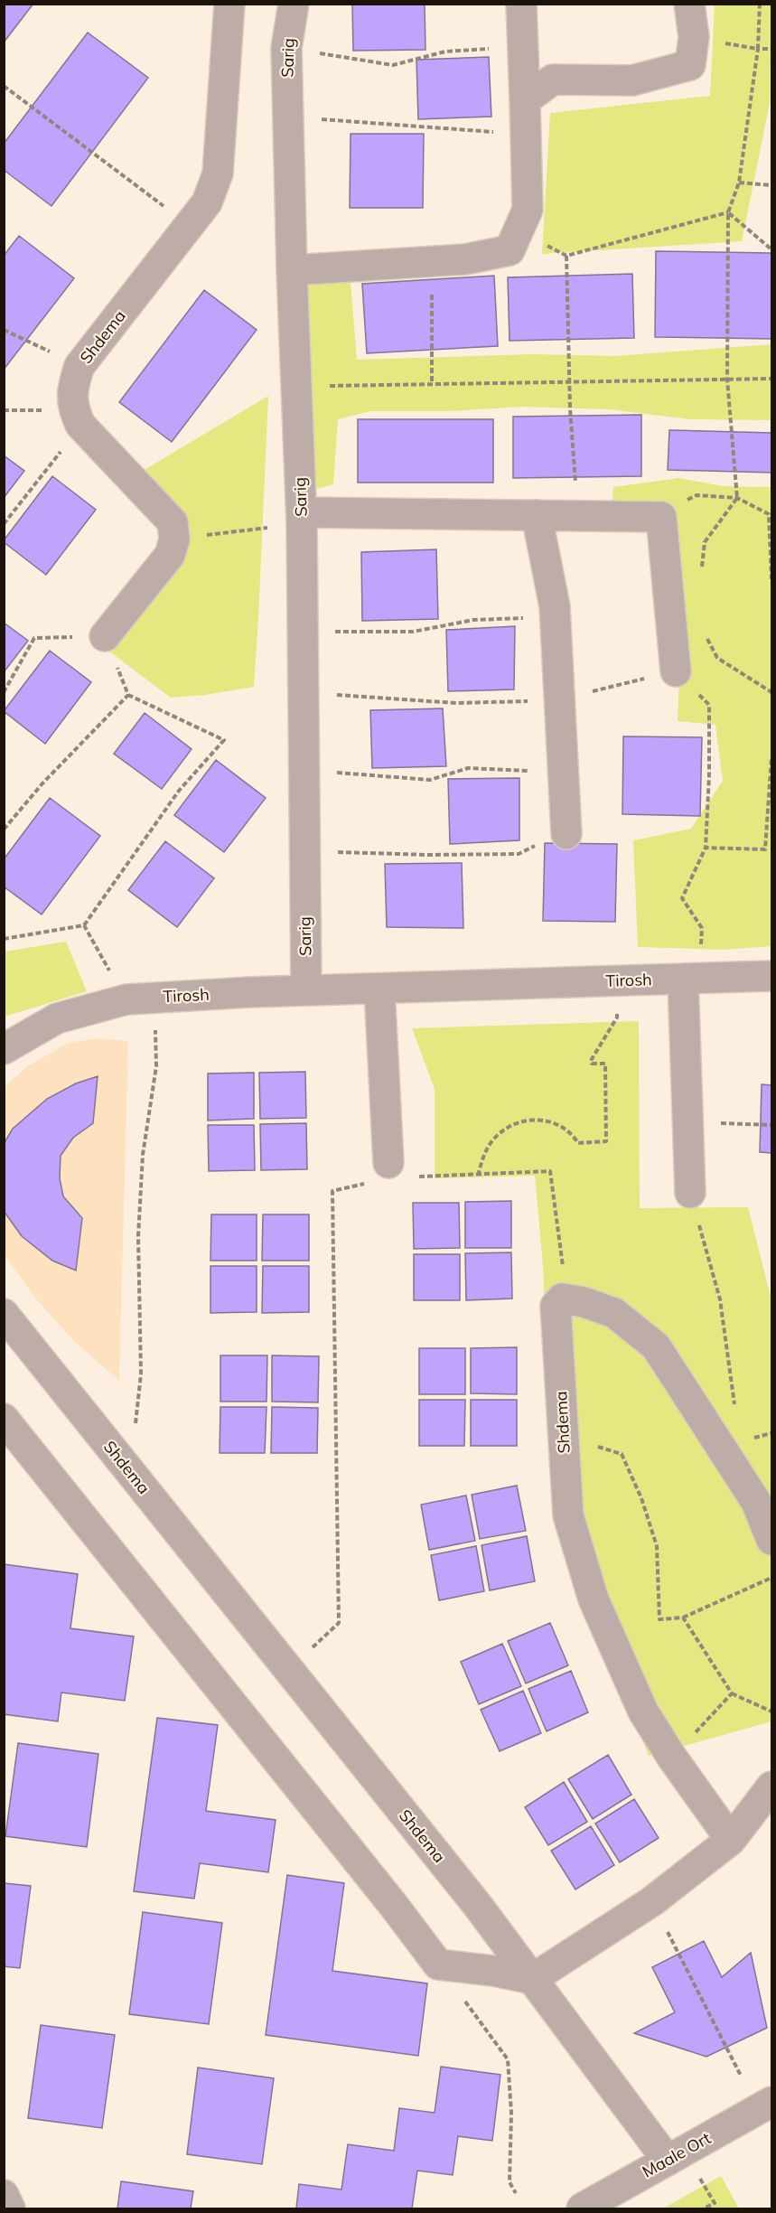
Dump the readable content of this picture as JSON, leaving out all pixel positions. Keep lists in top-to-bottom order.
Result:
{
  "streets": {
    "street": [
      "Sarig",
      "Shdema",
      "Tirosh",
      "Maale Ort"
    ]
  },
  "crossings": [
    ["Sarig", "Tirosh"],
    ["Shdema", "Maale Ort"]
  ]
}
